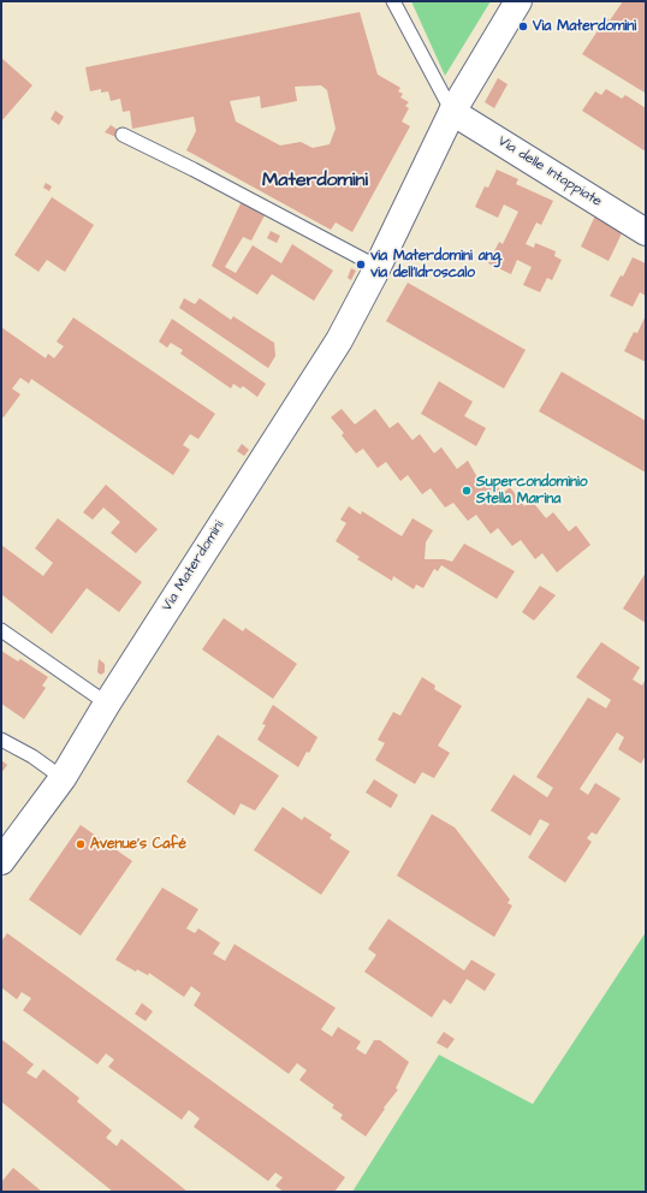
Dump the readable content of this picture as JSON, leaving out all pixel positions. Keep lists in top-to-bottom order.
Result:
{
  "streets": {
    "street": ["Via delle Intappiate", "Via Materdomini"]
  },
  "crossings": [
    ["Via delle Intappiate", "Via Materdomini"]
  ],
  "districts": ["Materdomini"],
  "places": [
    "Via Materdomini",
    "via Materdomini ang. via dell'Idroscalo",
    "Supercondominio Stella Marina",
    "Avenue's Café"
  ]
}
